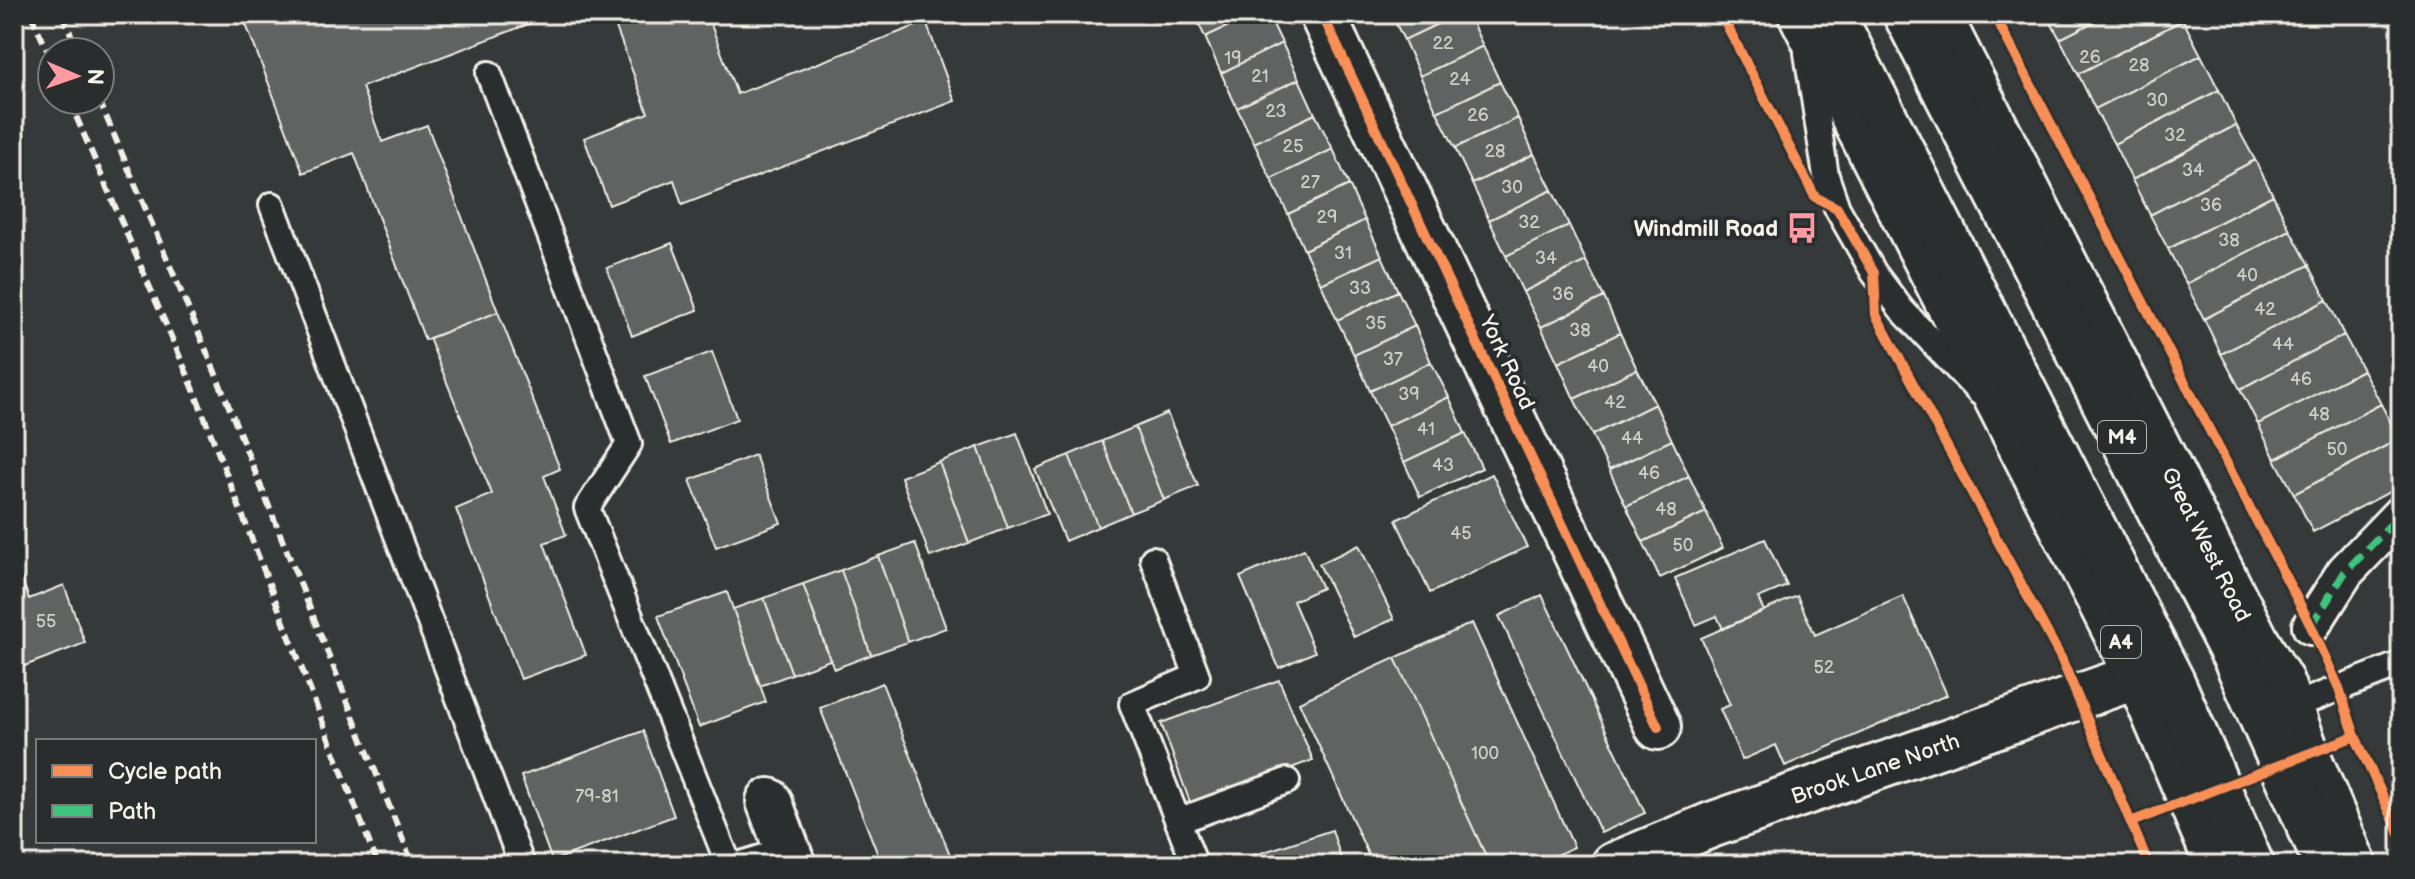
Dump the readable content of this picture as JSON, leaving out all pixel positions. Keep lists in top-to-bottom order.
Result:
{
  "streets": {
    "main road": [
      "York Road",
      "M4",
      "Great West Road",
      "A4",
      "Brook Lane North"
    ]
  },
  "crossings": [
    ["A4", "Brook Lane North"]
  ],
  "places": {
    "bus stop": ["Windmill Road"]
  },
  "house_numbers": [
    "22",
    "26",
    "19",
    "28",
    "21",
    "24",
    "30",
    "23",
    "26",
    "32",
    "25",
    "28",
    "34",
    "27",
    "30",
    "36",
    "29",
    "32",
    "38",
    "31",
    "34",
    "40",
    "33",
    "36",
    "42",
    "35",
    "38",
    "44",
    "37",
    "40",
    "46",
    "39",
    "42",
    "48",
    "41",
    "44",
    "50",
    "43",
    "46",
    "48",
    "45",
    "50",
    "55",
    "52",
    "100",
    "79-81"
  ],
  "legend": ["Cycle path", "Path"],
  "north": "right"
}
